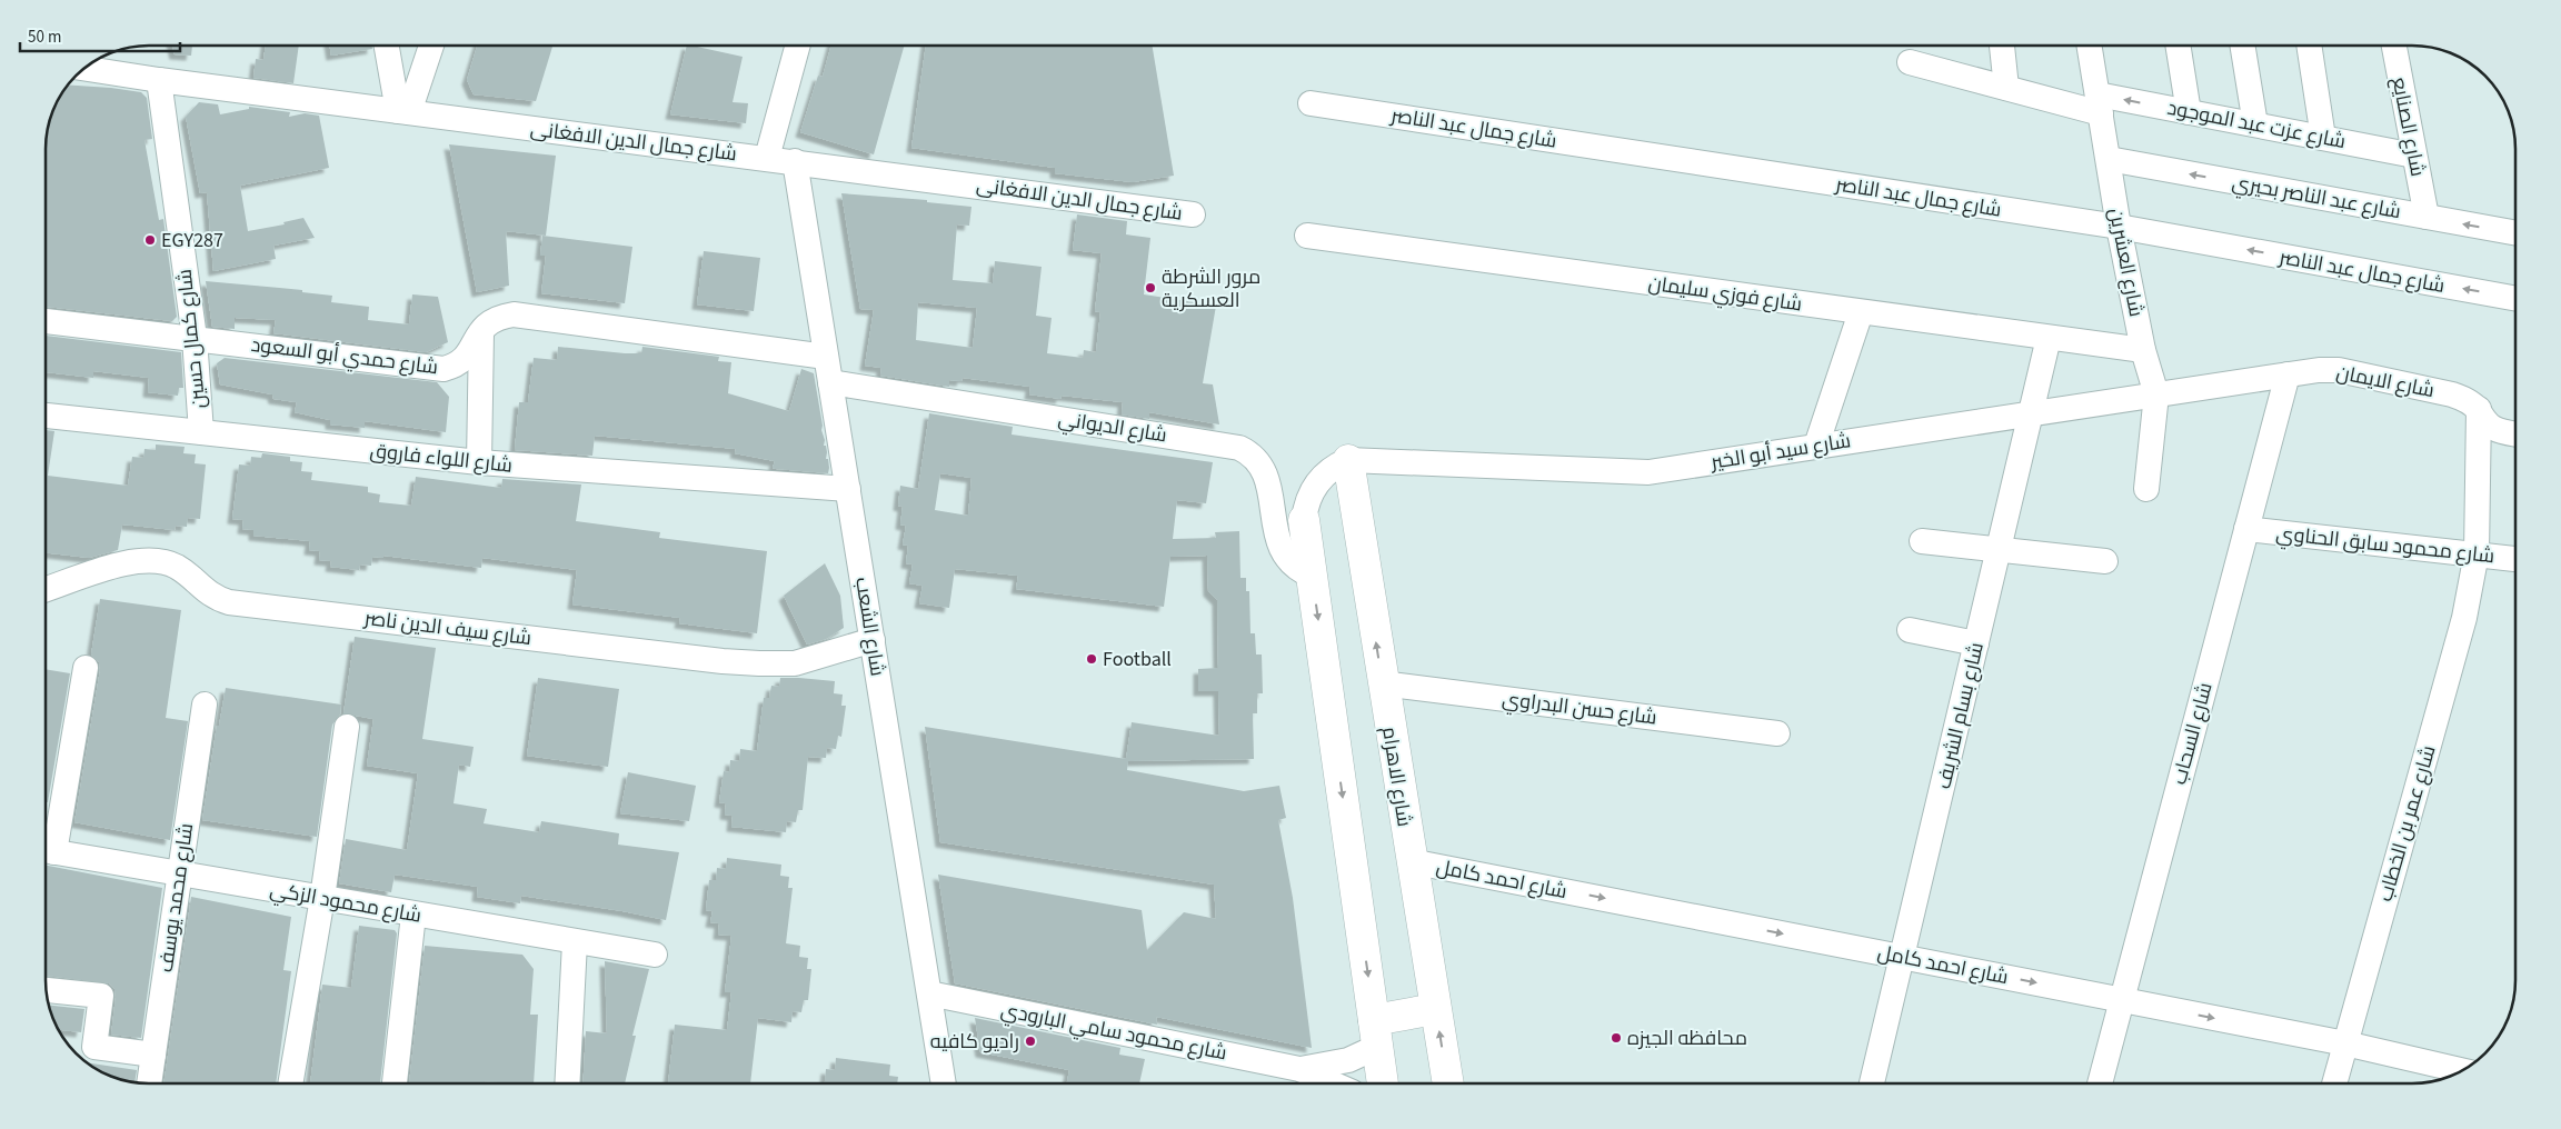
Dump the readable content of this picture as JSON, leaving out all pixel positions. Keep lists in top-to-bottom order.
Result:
{
  "streets": {
    "main road": ["شارع الاهرام"],
    "street": [
      "شارع عزت عبد الموجود",
      "شارع الصنايع",
      "شارع جمال عبد الناصر",
      "شارع جمال الدين الافغانى",
      "شارع عبد الناصر بحيري",
      "شارع العشرين",
      "شارع فوزي سليمان",
      "شارع كمال حسين",
      "شارع حمدي أبو السعود",
      "شارع الايمان",
      "شارع الديواني",
      "شارع سيد أبو الخير",
      "شارع اللواء فاروق",
      "شارع محمود سابق الحناوي",
      "شارع الشعب",
      "شارع سيف الدين ناصر",
      "شارع حسن البدراوي",
      "شارع بسام الشريف",
      "شارع السحاب",
      "شارع عمر بن الخطاب",
      "شارع احمد كامل",
      "شارع محمد يوسف",
      "شارع محمود الزكي",
      "شارع محمود سامي البارودي"
    ]
  },
  "crossings": [
    ["شارع عزت عبد الموجود", "شارع الصنايع"],
    ["شارع عزت عبد الموجود", "شارع العشرين"],
    ["شارع الصنايع", "شارع عبد الناصر بحيري"],
    ["شارع جمال عبد الناصر", "شارع العشرين"],
    ["شارع جمال الدين الافغانى", "شارع كمال حسين"],
    ["شارع جمال الدين الافغانى", "شارع الشعب"],
    ["شارع عبد الناصر بحيري", "شارع العشرين"],
    ["شارع العشرين", "شارع فوزي سليمان"],
    ["شارع العشرين", "شارع سيد أبو الخير"],
    ["شارع فوزي سليمان", "شارع بسام الشريف"],
    ["شارع كمال حسين", "شارع حمدي أبو السعود"],
    ["شارع كمال حسين", "شارع اللواء فاروق"],
    ["شارع الايمان", "شارع سيد أبو الخير"],
    ["شارع الايمان", "شارع السحاب"],
    ["شارع الايمان", "شارع عمر بن الخطاب"],
    ["شارع الديواني", "شارع الشعب"],
    ["شارع سيد أبو الخير", "شارع بسام الشريف"],
    ["شارع سيد أبو الخير", "شارع السحاب"],
    ["شارع سيد أبو الخير", "شارع الاهرام"],
    ["شارع اللواء فاروق", "شارع الشعب"],
    ["شارع محمود سابق الحناوي", "شارع السحاب"],
    ["شارع محمود سابق الحناوي", "شارع عمر بن الخطاب"],
    ["شارع الشعب", "شارع سيف الدين ناصر"],
    ["شارع الشعب", "شارع محمود سامي البارودي"],
    ["شارع حسن البدراوي", "شارع الاهرام"],
    ["شارع بسام الشريف", "شارع احمد كامل"],
    ["شارع السحاب", "شارع احمد كامل"],
    ["شارع الاهرام", "شارع احمد كامل"],
    ["شارع عمر بن الخطاب", "شارع احمد كامل"],
    ["شارع محمد يوسف", "شارع محمود الزكي"]
  ],
  "one_way": ["شارع عبد الناصر بحيري", "شارع احمد كامل"],
  "places": [
    "EGY287",
    "مرور الشرطة العسكرية",
    "Football",
    "محافظه الجيزه",
    "راديو كافيه"
  ],
  "scale_bar": "50 m"
}
